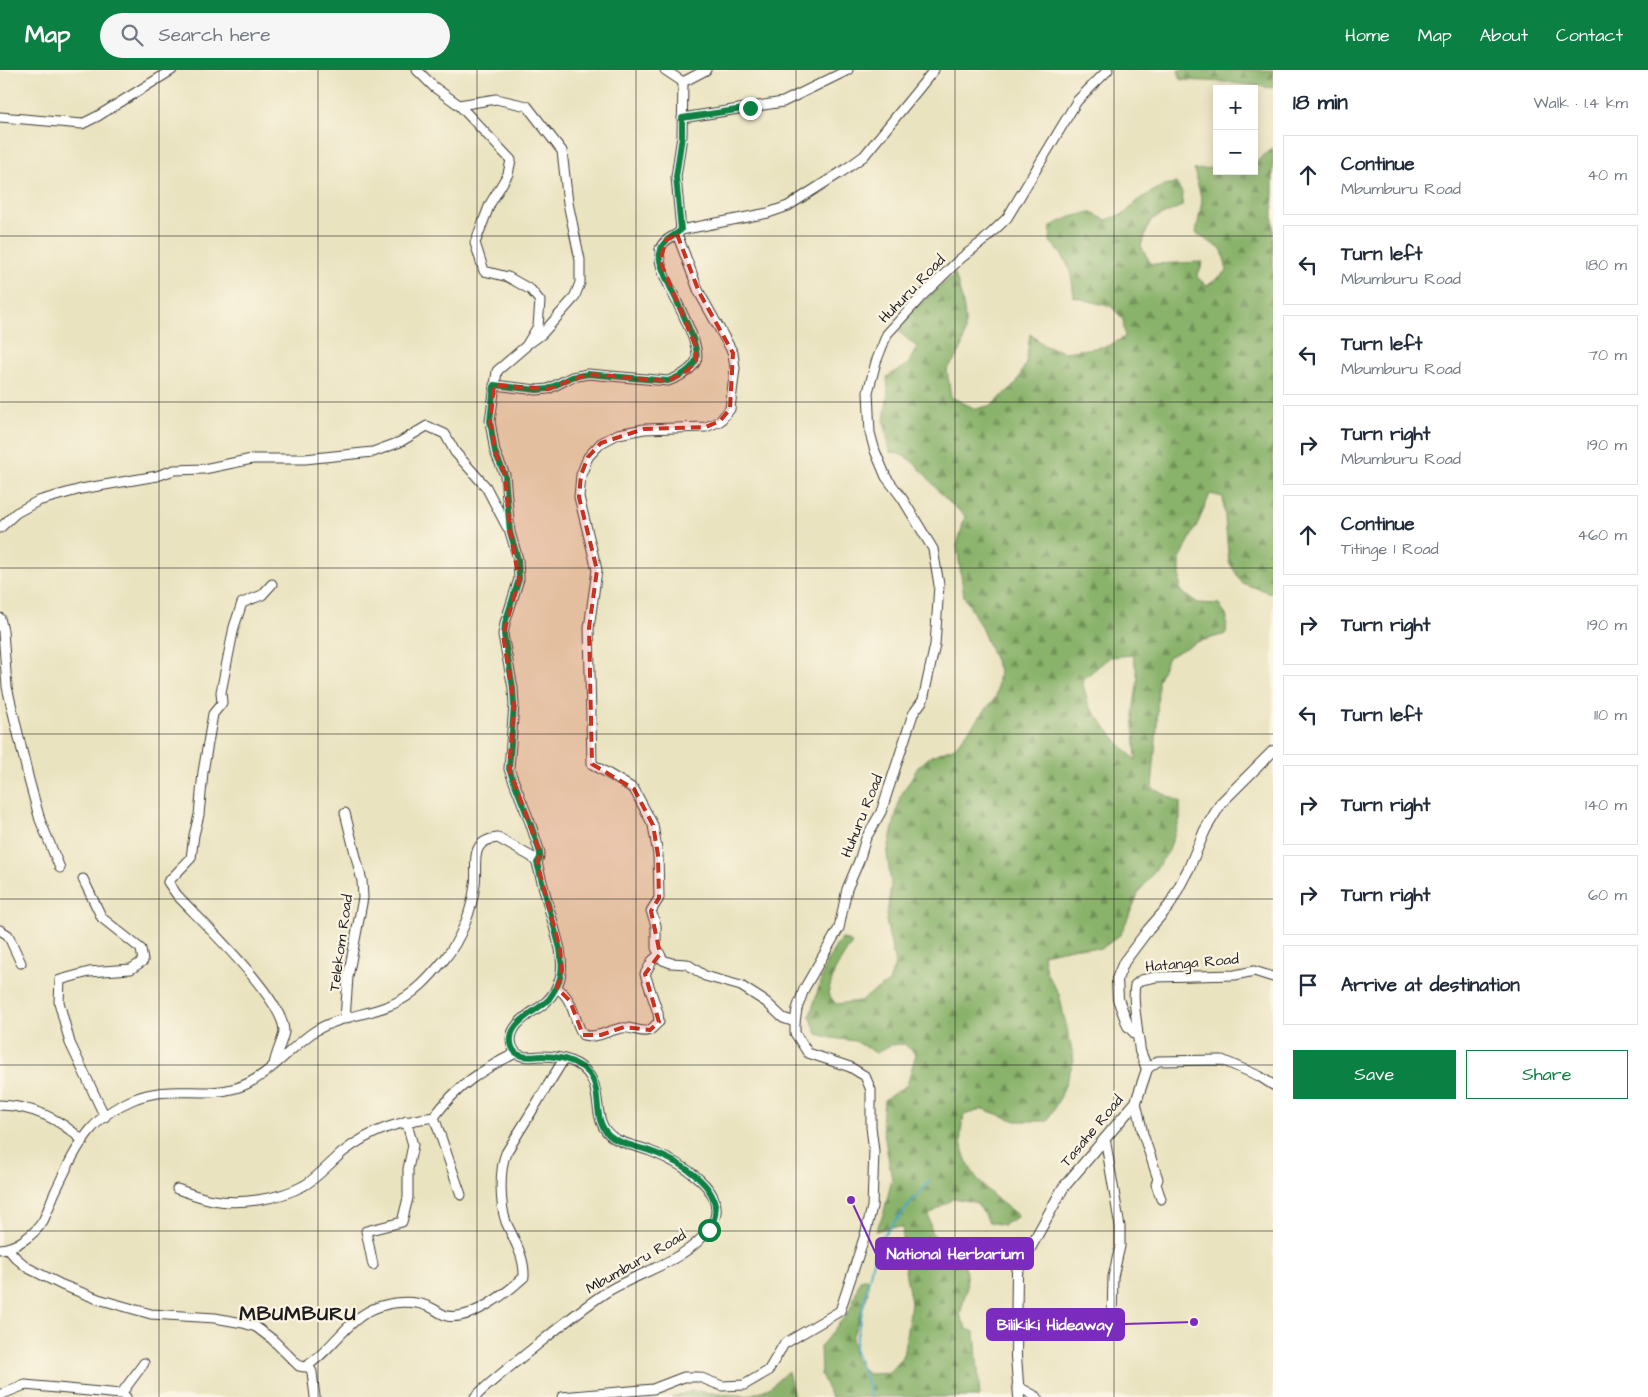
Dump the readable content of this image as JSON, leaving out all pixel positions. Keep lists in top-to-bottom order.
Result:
{
  "streets": {
    "street": [
      "Huhuru Road",
      "Telekom Road",
      "Hatanga Road",
      "Tasahe Road",
      "Mbumburu Road"
    ]
  },
  "districts": ["MBUMBURU"],
  "places": ["National Herbarium", "Bilikiki Hideaway"],
  "page": {
    "header": "Map",
    "search": "Search here",
    "nav": [
      "Home",
      "Map",
      "About",
      "Contact"
    ],
    "heading": ["18 min", "Walk · 1.4 km"],
    "map_buttons": ["+", "−"],
    "list": [
      ["Continue", "Mbumburu Road", "40 m"],
      ["Turn left", "Mbumburu Road", "180 m"],
      ["Turn left", "Mbumburu Road", "70 m"],
      ["Turn right", "Mbumburu Road", "190 m"],
      ["Continue", "Titinge 1 Road", "460 m"],
      ["Turn right", "190 m"],
      ["Turn left", "110 m"],
      ["Turn right", "140 m"],
      ["Turn right", "60 m"],
      "Arrive at destination"
    ],
    "buttons": ["Save", "Share"]
  }
}
